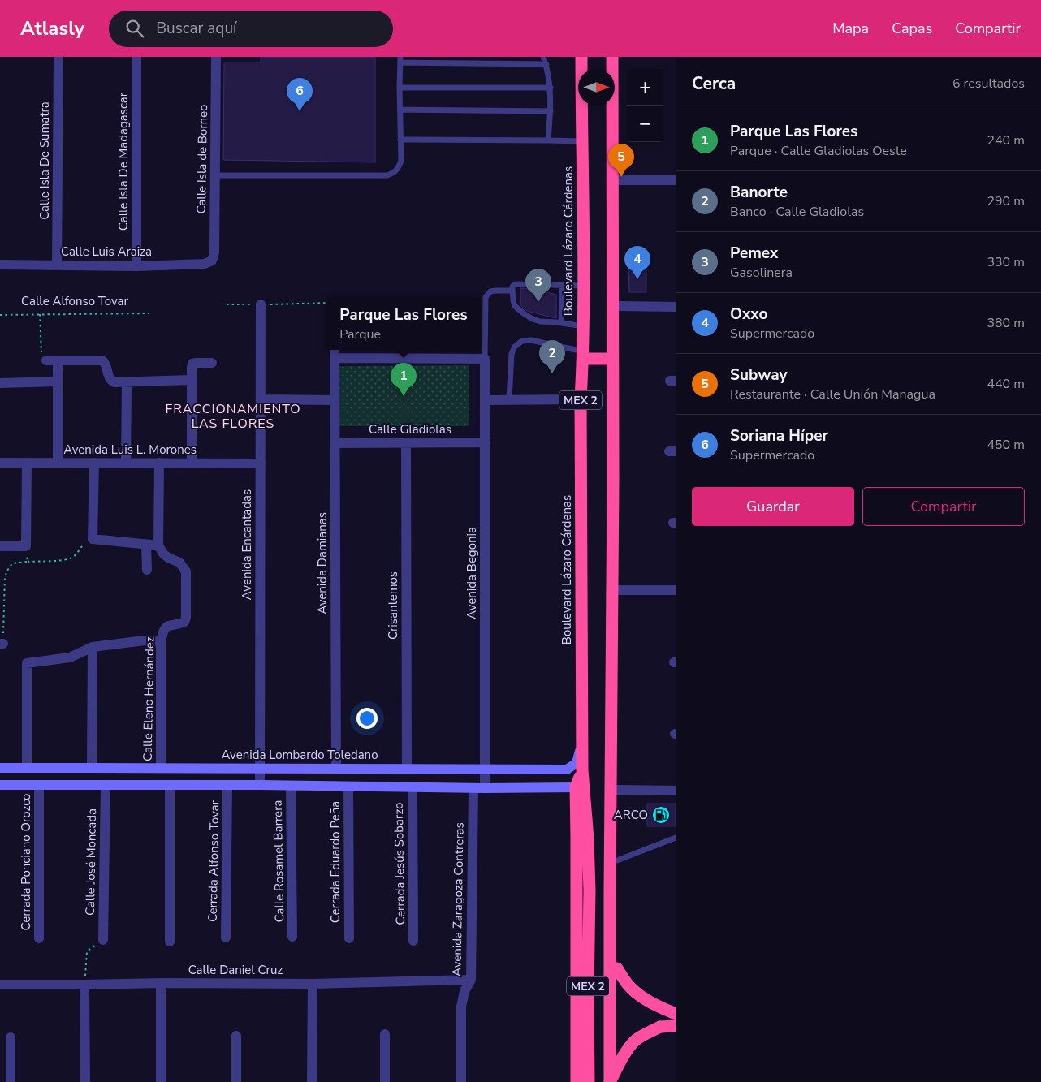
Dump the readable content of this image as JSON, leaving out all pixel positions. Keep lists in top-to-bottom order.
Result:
{
  "streets": {
    "highway": ["Boulevard Lázaro Cárdenas", "MEX 2"],
    "main road": ["Avenida Lombardo Toledano"],
    "street": [
      "Calle Isla de Borneo",
      "Calle Isla De Sumatra",
      "Calle Isla De Madagascar",
      "Calle Luis Araiza",
      "Calle Gladiolas",
      "Avenida Luis L. Morones",
      "Avenida Encantadas",
      "Avenida Damianas",
      "Avenida Begonia",
      "Crisantemos",
      "Calle Eleno Hernández",
      "Cerrada Alfonso Tovar",
      "Calle Rosamel Barrera",
      "Cerrada Ponciano Orozco",
      "Calle José Moncada",
      "Cerrada Eduardo Peña",
      "Cerrada Jesús Sobarzo",
      "Avenida Zaragoza Contreras",
      "Calle Daniel Cruz"
    ],
    "path": ["Calle Alfonso Tovar"]
  },
  "crossings": [
    ["Calle Isla de Borneo", "Calle Luis Araiza"],
    ["Calle Isla De Sumatra", "Calle Luis Araiza"],
    ["Calle Isla De Madagascar", "Calle Luis Araiza"],
    ["Boulevard Lázaro Cárdenas", "Avenida Lombardo Toledano"],
    ["Calle Gladiolas", "Avenida Damianas"],
    ["Calle Gladiolas", "Avenida Begonia"],
    ["Calle Gladiolas", "Crisantemos"],
    ["Avenida Luis L. Morones", "Avenida Encantadas"],
    ["Avenida Encantadas", "Avenida Lombardo Toledano"],
    ["Avenida Damianas", "Avenida Lombardo Toledano"],
    ["Avenida Begonia", "Avenida Lombardo Toledano"],
    ["Crisantemos", "Avenida Lombardo Toledano"],
    ["Calle Eleno Hernández", "Avenida Lombardo Toledano"],
    ["Avenida Zaragoza Contreras", "Calle Daniel Cruz"]
  ],
  "districts": ["FRACCIONAMIENTO LAS FLORES"],
  "places": {
    "fuel station": ["ARCO"]
  },
  "north": "right",
  "page": {
    "header": "Atlasly",
    "search": "Buscar aquí",
    "nav": ["Mapa", "Capas", "Compartir"],
    "heading": ["Cerca", "6 resultados"],
    "map_buttons": ["+", "−"],
    "pins": [
      "6",
      "5",
      "4",
      "3",
      "2",
      "1"
    ],
    "list": [
      {
        "mark": "1",
        "name": "Parque Las Flores",
        "note": "Parque · Calle Gladiolas Oeste",
        "value": "240 m"
      },
      {
        "mark": "2",
        "name": "Banorte",
        "note": "Banco · Calle Gladiolas",
        "value": "290 m"
      },
      {
        "mark": "3",
        "name": "Pemex",
        "note": "Gasolinera",
        "value": "330 m"
      },
      {
        "mark": "4",
        "name": "Oxxo",
        "note": "Supermercado",
        "value": "380 m"
      },
      {
        "mark": "5",
        "name": "Subway",
        "note": "Restaurante · Calle Unión Managua",
        "value": "440 m"
      },
      {
        "mark": "6",
        "name": "Soriana Híper",
        "note": "Supermercado",
        "value": "450 m"
      }
    ],
    "popup": ["Parque Las Flores", "Parque"],
    "buttons": ["Guardar", "Compartir"]
  }
}
